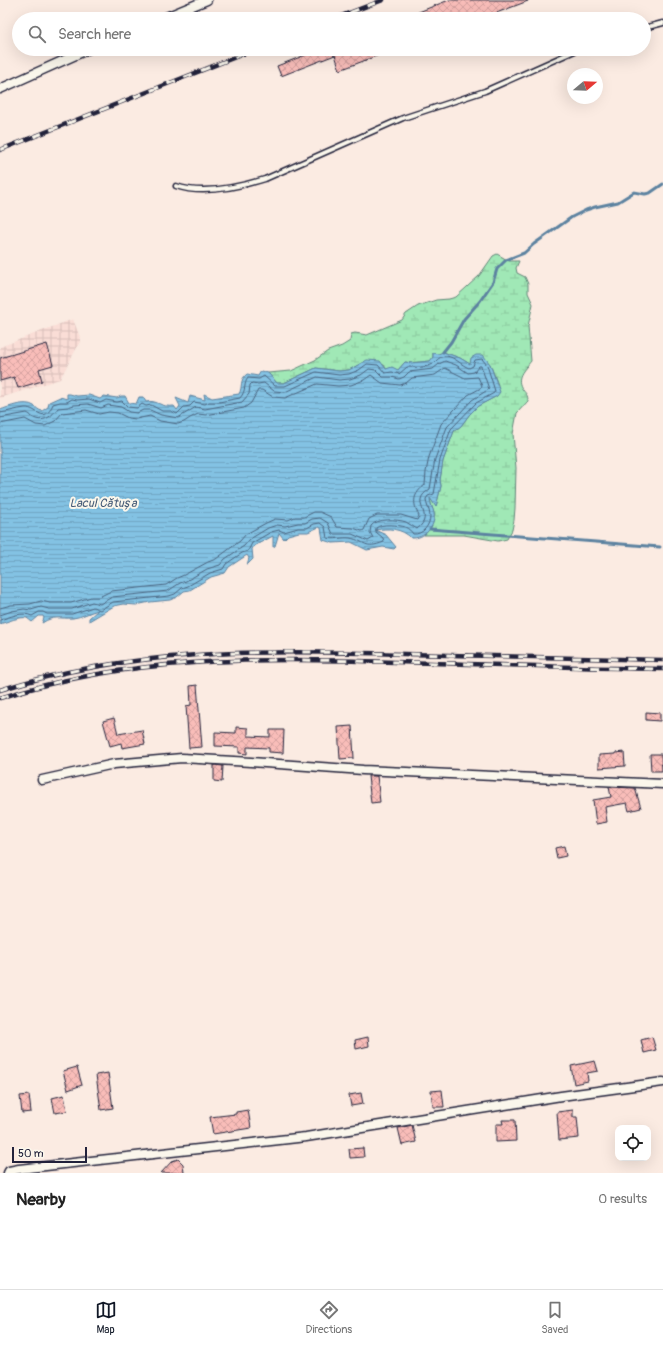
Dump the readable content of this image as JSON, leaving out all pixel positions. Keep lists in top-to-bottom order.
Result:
{
  "water": ["Lacul Cătușa"],
  "scale_bar": "50 m",
  "north": "right",
  "page": {
    "search": "Search here",
    "scale": "50 m",
    "heading": ["Nearby", "0 results"],
    "nav": ["Map", "Directions", "Saved"]
  }
}
